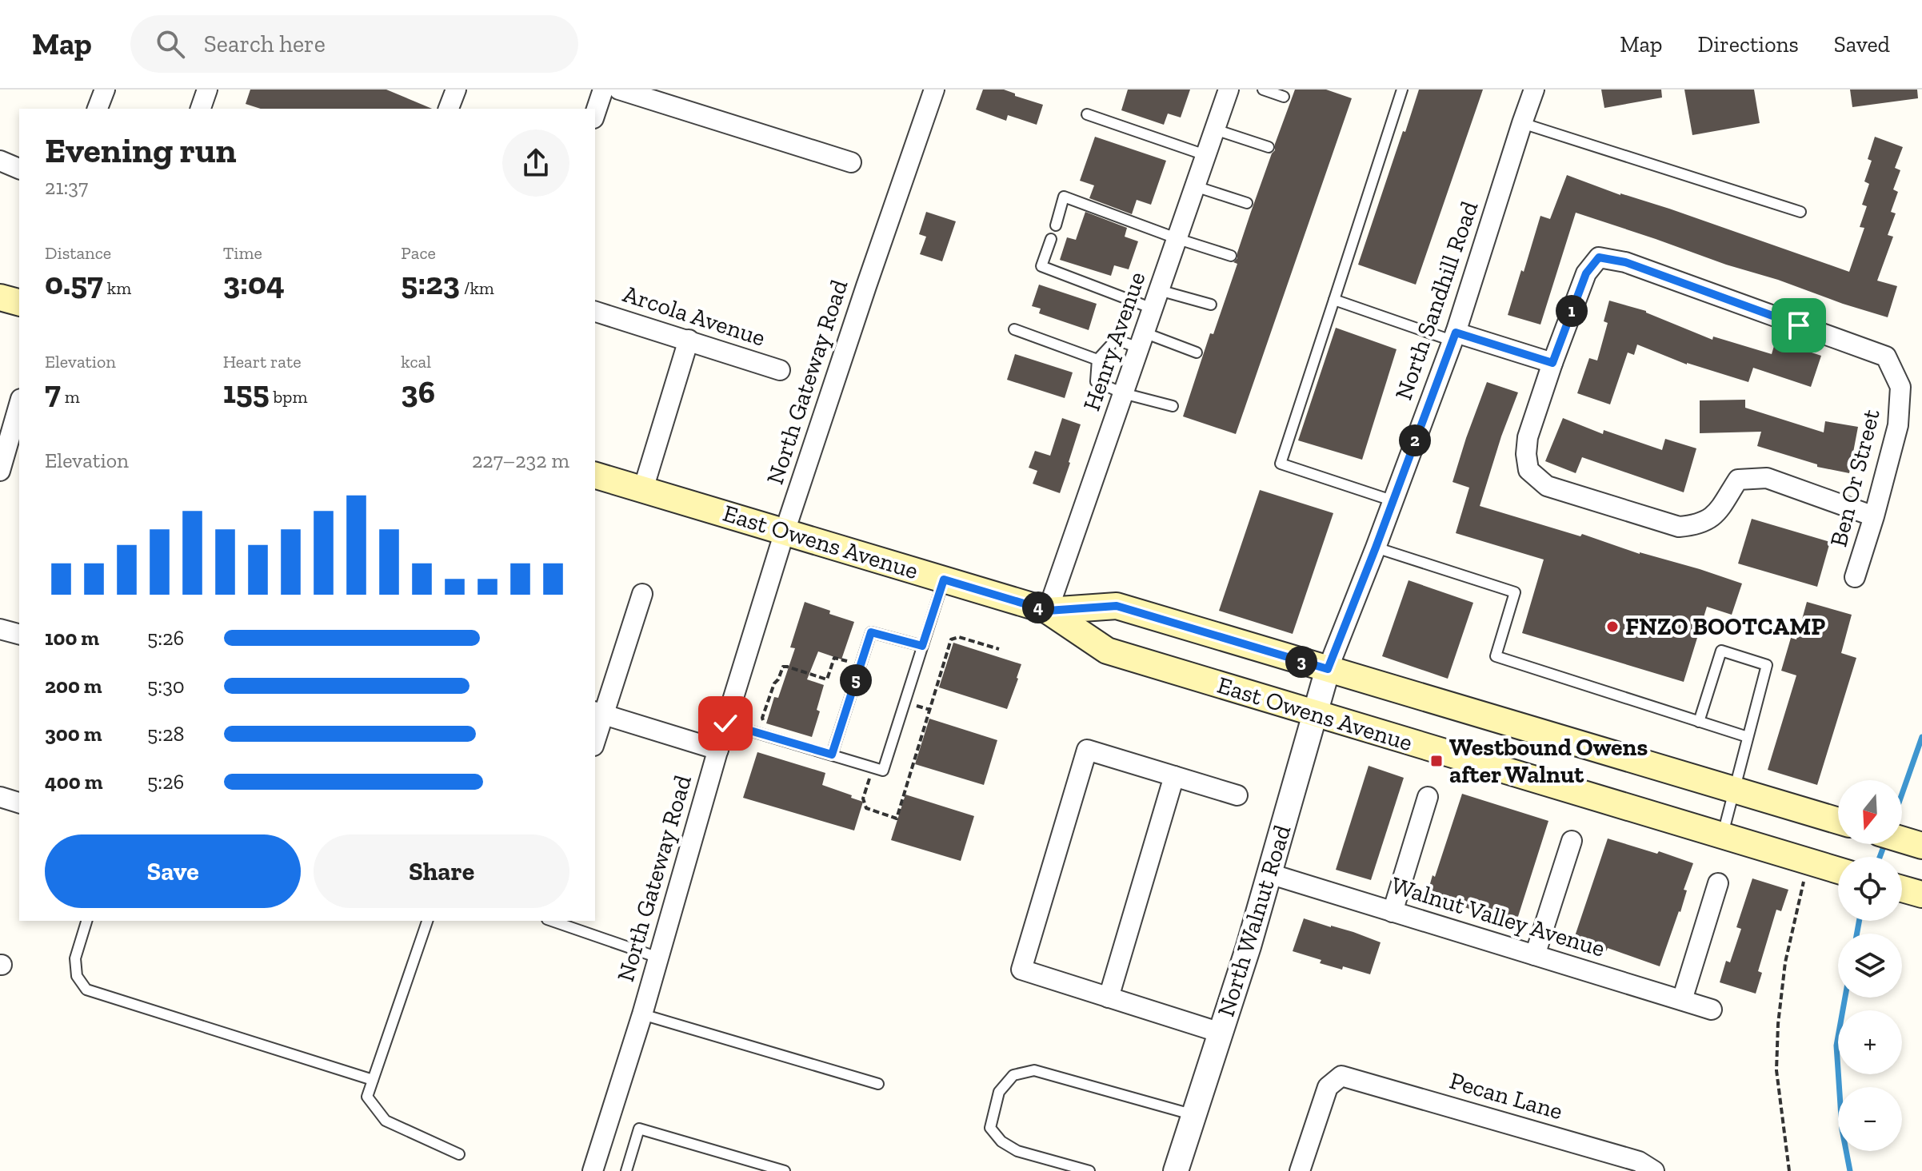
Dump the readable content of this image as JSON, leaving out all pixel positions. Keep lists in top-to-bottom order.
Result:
{
  "streets": {
    "main road": ["East Owens Avenue"],
    "street": [
      "North Sandhill Road",
      "Arcola Avenue",
      "Henry Avenue",
      "North Gateway Road",
      "Ben Or Street",
      "Walnut Valley Avenue",
      "North Walnut Road",
      "Pecan Lane"
    ]
  },
  "crossings": [
    ["North Sandhill Road", "East Owens Avenue"],
    ["North Sandhill Road", "North Walnut Road"],
    ["Henry Avenue", "East Owens Avenue"],
    ["North Gateway Road", "East Owens Avenue"],
    ["East Owens Avenue", "North Walnut Road"],
    ["Walnut Valley Avenue", "North Walnut Road"]
  ],
  "places": {
    "other": ["FNZO BOOTCAMP"],
    "transit": ["Westbound Owens after Walnut"]
  },
  "north": "bottom",
  "page": {
    "header": "Map",
    "search": "Search here",
    "nav": ["Map", "Directions", "Saved"],
    "heading": ["Evening run", "21:37"],
    "stats": [
      ["Distance", "0.57 km"],
      ["Time", "3:04"],
      ["Pace", "5:23 /km"],
      ["Elevation", "7 m"],
      ["Heart rate", "155 bpm"],
      ["kcal", "36"]
    ],
    "pins": [
      "1",
      "2",
      "4",
      "3",
      "5"
    ],
    "chart": ["Elevation", "227–232 m"],
    "list": [
      {
        "name": "100 m",
        "note": "5:26"
      },
      {
        "name": "200 m",
        "note": "5:30"
      },
      {
        "name": "300 m",
        "note": "5:28"
      },
      {
        "name": "400 m",
        "note": "5:26"
      }
    ],
    "map_buttons": ["+", "−"],
    "buttons": ["Save", "Share"]
  }
}
